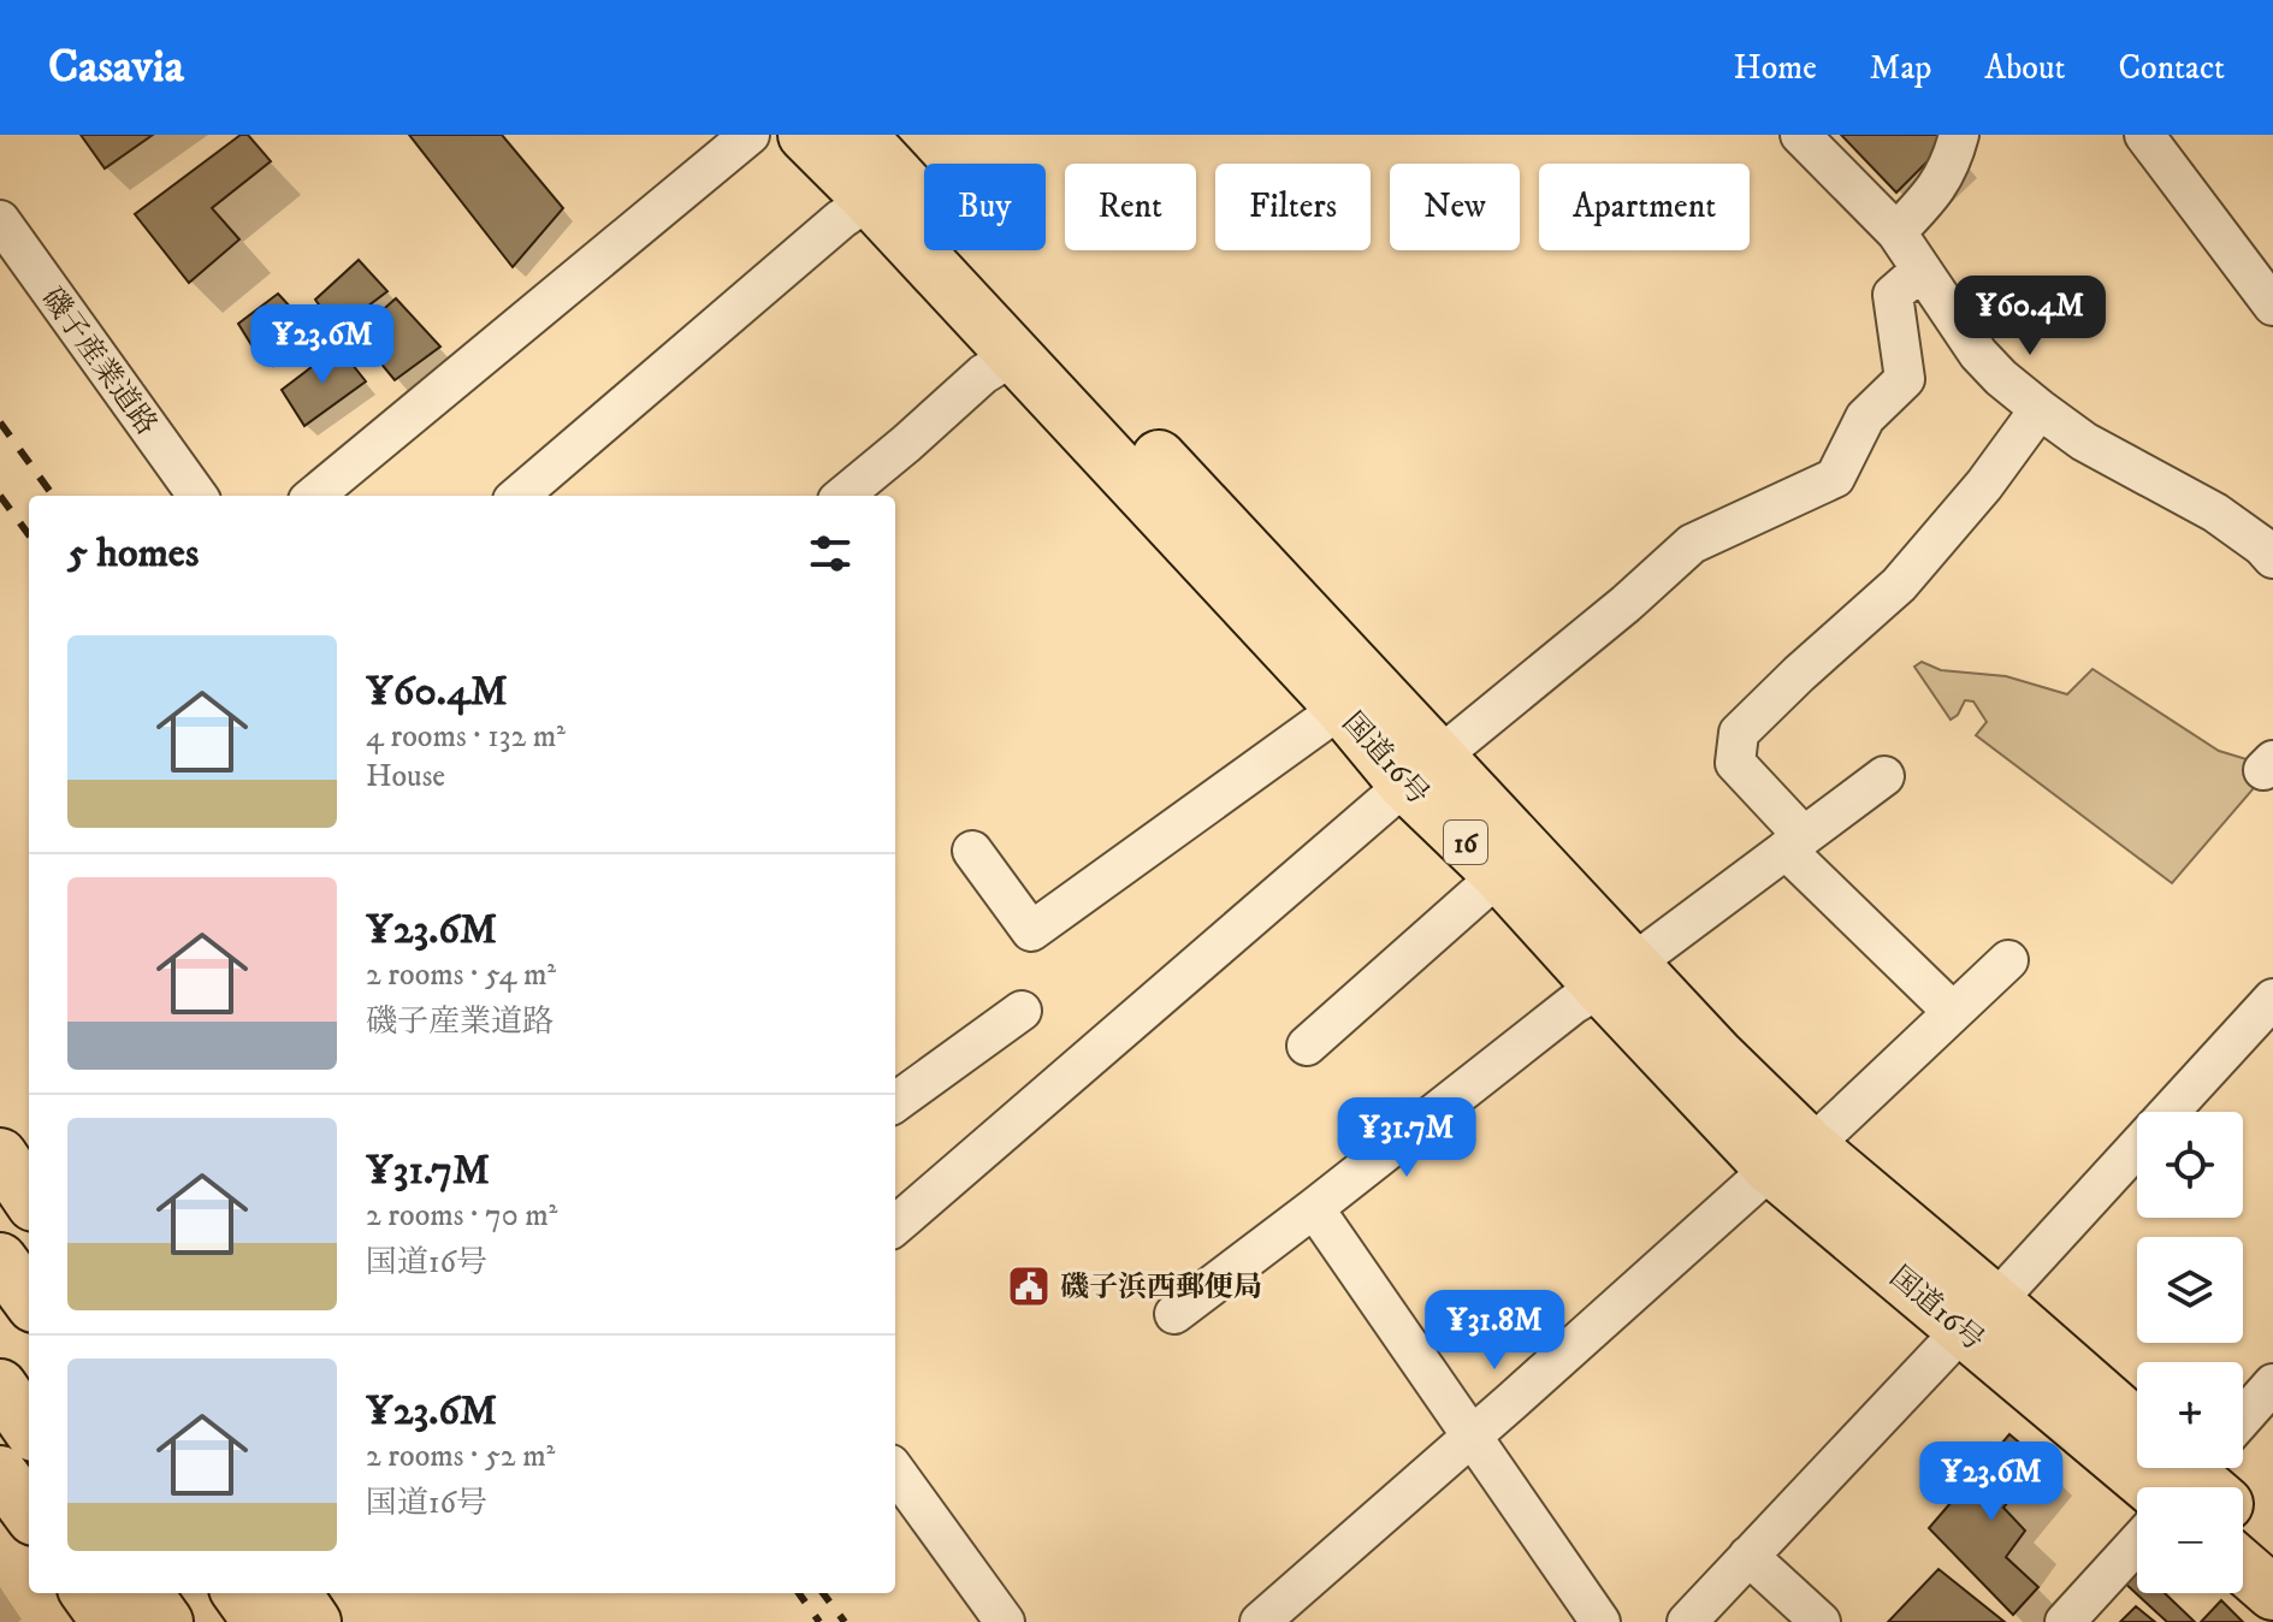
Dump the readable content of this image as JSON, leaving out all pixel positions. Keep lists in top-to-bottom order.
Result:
{
  "streets": {
    "highway": ["国道16号", "16"],
    "street": ["磯子産業道路"]
  },
  "places": {
    "public building": ["磯子浜西郵便局"]
  },
  "page": {
    "header": "Casavia",
    "nav": [
      "Home",
      "Map",
      "About",
      "Contact"
    ],
    "chip": [
      "Buy",
      "Rent",
      "Filters",
      "New",
      "Apartment"
    ],
    "price": [
      "¥60.4M",
      "¥23.6M",
      "¥31.7M",
      "¥31.8M",
      "¥23.6M"
    ],
    "heading": "5 homes",
    "list": [
      {
        "name": "¥60.4M",
        "note": "4 rooms · 132 m² · House"
      },
      {
        "name": "¥23.6M",
        "note": "2 rooms · 54 m² · 磯子産業道路"
      },
      {
        "name": "¥31.7M",
        "note": "2 rooms · 70 m² · 国道16号"
      },
      {
        "name": "¥23.6M",
        "note": "2 rooms · 52 m² · 国道16号"
      }
    ],
    "map_buttons": ["+", "−"]
  }
}
